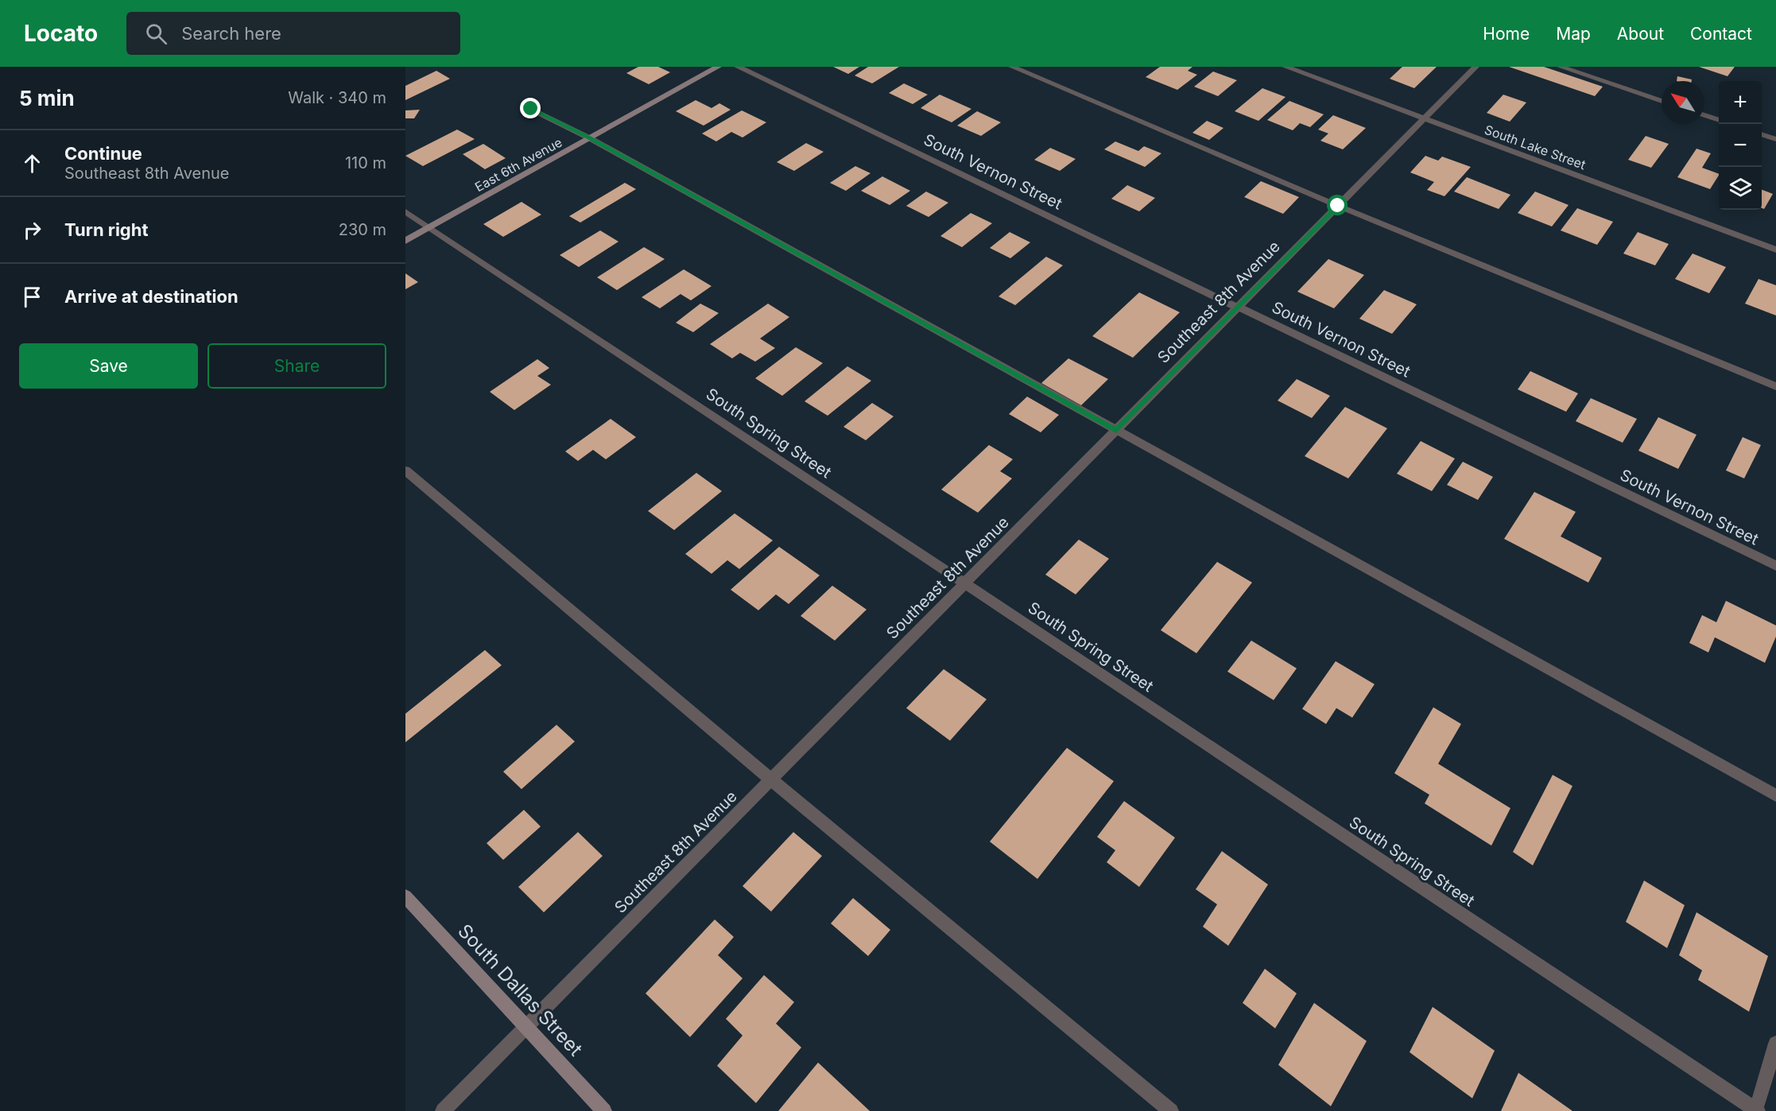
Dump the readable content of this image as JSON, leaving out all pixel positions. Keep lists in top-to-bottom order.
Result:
{
  "streets": {
    "street": [
      "South Lake Street",
      "East 6th Avenue",
      "South Vernon Street",
      "Southeast 8th Avenue",
      "South Spring Street",
      "South Dallas Street"
    ]
  },
  "crossings": [
    ["South Lake Street", "Southeast 8th Avenue"],
    ["East 6th Avenue", "South Spring Street"],
    ["South Vernon Street", "Southeast 8th Avenue"],
    ["Southeast 8th Avenue", "South Spring Street"],
    ["Southeast 8th Avenue", "South Dallas Street"]
  ],
  "north": "top left",
  "page": {
    "header": "Locato",
    "search": "Search here",
    "nav": [
      "Home",
      "Map",
      "About",
      "Contact"
    ],
    "heading": ["5 min", "Walk · 340 m"],
    "map_buttons": ["+", "−"],
    "list": [
      ["Continue", "Southeast 8th Avenue", "110 m"],
      ["Turn right", "230 m"],
      "Arrive at destination"
    ],
    "buttons": ["Save", "Share"]
  }
}
